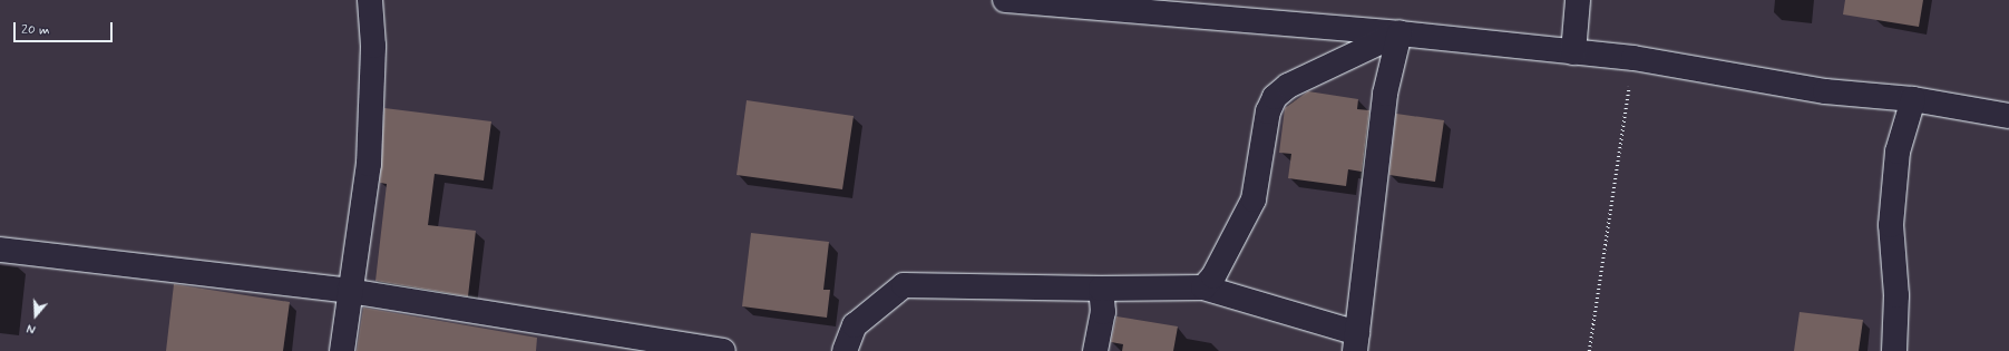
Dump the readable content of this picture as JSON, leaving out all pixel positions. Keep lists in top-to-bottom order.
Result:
{
  "scale_bar": "20 m",
  "north": "bottom"
}
